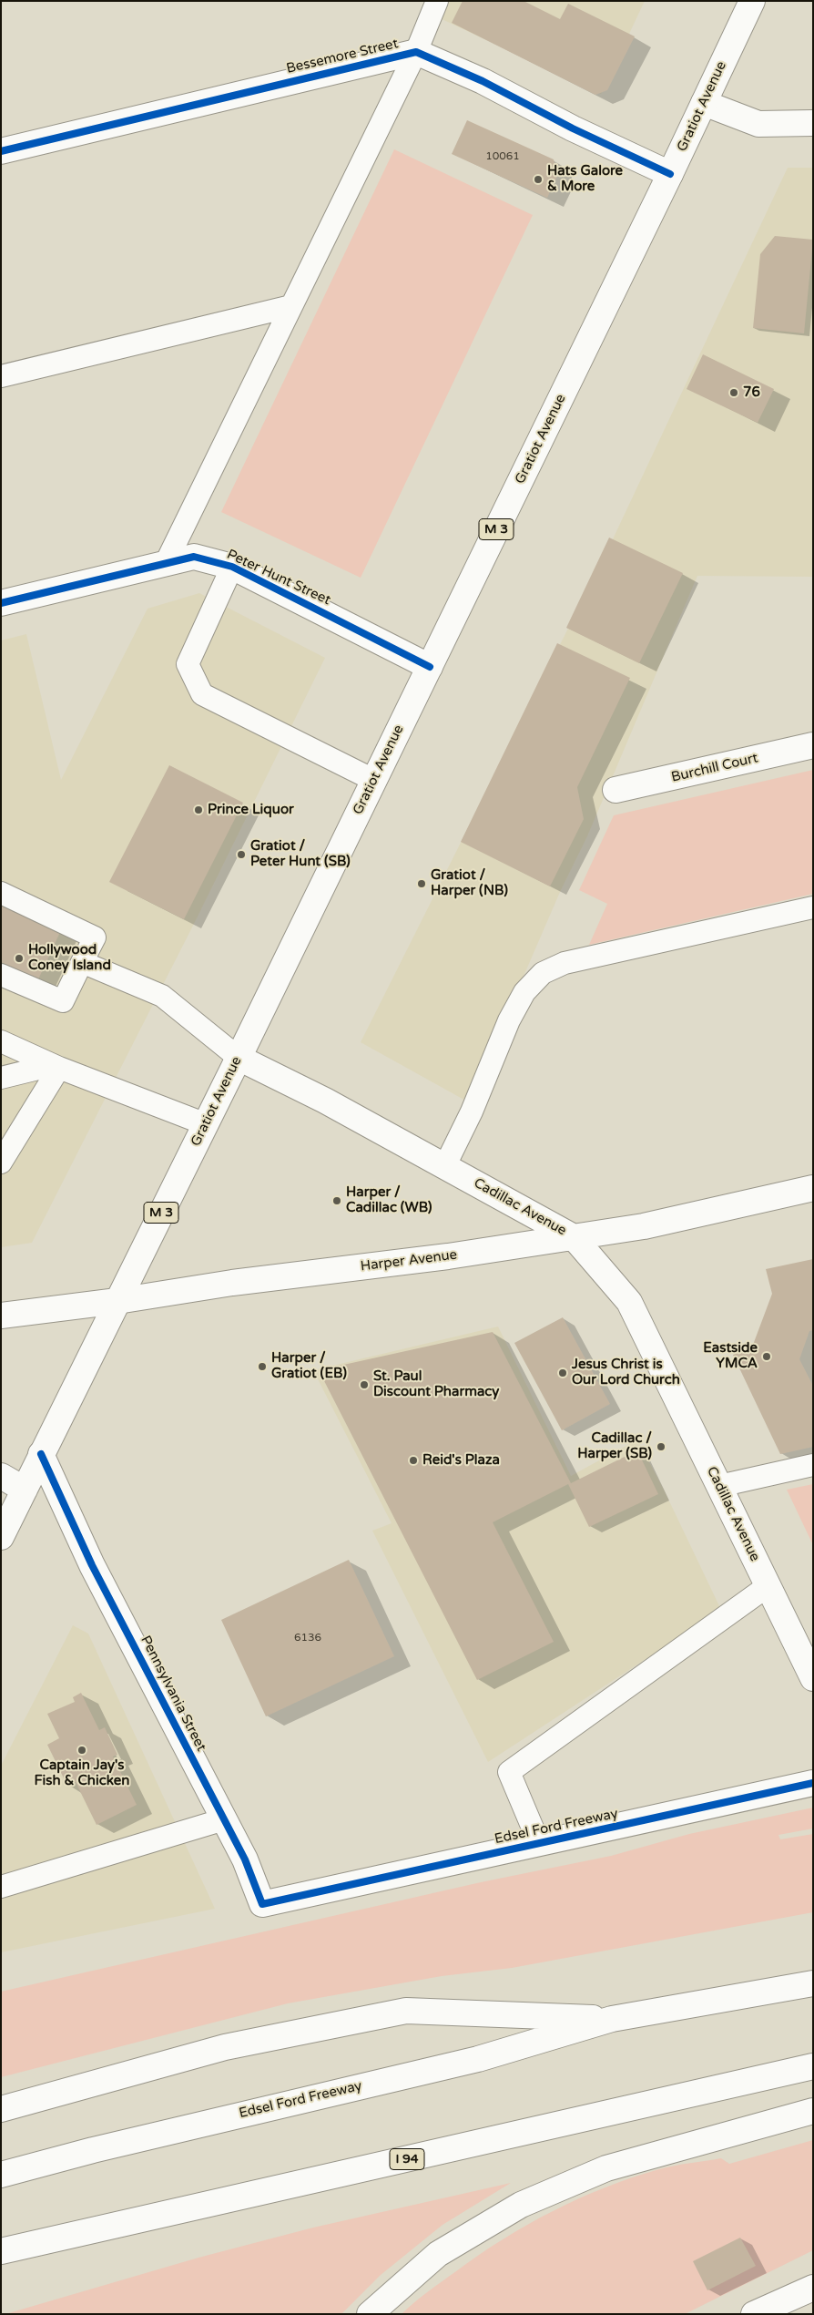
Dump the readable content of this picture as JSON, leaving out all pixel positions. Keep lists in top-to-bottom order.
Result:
{
  "streets": {
    "main road": [
      "Bessemore Street",
      "Gratiot Avenue",
      "M 3",
      "Peter Hunt Street",
      "Burchill Court",
      "Cadillac Avenue",
      "Harper Avenue",
      "Pennsylvania Street",
      "Edsel Ford Freeway",
      "I 94"
    ]
  },
  "crossings": [
    ["Bessemore Street", "Gratiot Avenue"],
    ["Gratiot Avenue", "Peter Hunt Street"],
    ["Gratiot Avenue", "Cadillac Avenue"],
    ["Gratiot Avenue", "Harper Avenue"],
    ["Gratiot Avenue", "Pennsylvania Street"],
    ["Cadillac Avenue", "Harper Avenue"],
    ["Pennsylvania Street", "Edsel Ford Freeway"]
  ],
  "places": [
    "Hats Galore & More",
    "76",
    "Prince Liquor",
    "Gratiot / Peter Hunt (SB)",
    "Gratiot / Harper (NB)",
    "Hollywood Coney Island",
    "Harper / Cadillac (WB)",
    "Eastside YMCA",
    "Harper / Gratiot (EB)",
    "Jesus Christ is Our Lord Church",
    "St. Paul Discount Pharmacy",
    "Cadillac / Harper (SB)",
    "Reid's Plaza",
    "Captain Jay's Fish & Chicken"
  ],
  "house_numbers": ["10061", "6136"]
}
